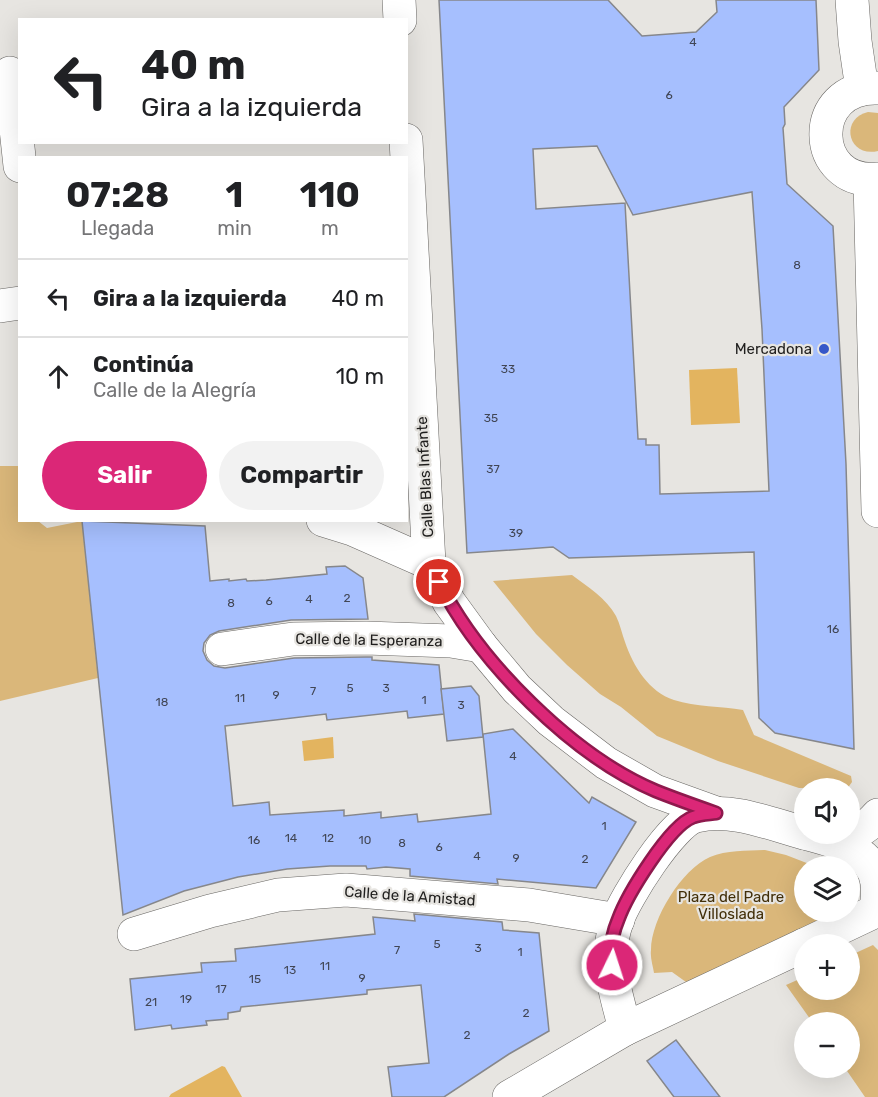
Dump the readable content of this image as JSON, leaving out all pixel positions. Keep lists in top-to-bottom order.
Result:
{
  "streets": {
    "street": ["Calle Blas Infante", "Calle de la Esperanza", "Calle de la Amistad"]
  },
  "parks": ["Plaza del Padre Villoslada"],
  "places": ["Mercadona"],
  "house_numbers": [
    "4",
    "6",
    "8",
    "33",
    "35",
    "37",
    "39",
    "2",
    "4",
    "6",
    "8",
    "16",
    "5",
    "3",
    "7",
    "9",
    "11",
    "1",
    "18",
    "3",
    "4",
    "1",
    "14",
    "12",
    "16",
    "10",
    "8",
    "6",
    "4",
    "9",
    "2",
    "5",
    "3",
    "7",
    "1",
    "11",
    "13",
    "9",
    "15",
    "17",
    "19",
    "21",
    "2",
    "2"
  ],
  "page": {
    "turn": ["40 m", "Gira a la izquierda"],
    "eta": [
      "07:28",
      "Llegada",
      "1",
      "min",
      "110",
      "m"
    ],
    "list": [
      {
        "name": "Gira a la izquierda",
        "value": "40 m"
      },
      {
        "name": "Continúa",
        "note": "Calle de la Alegría",
        "value": "10 m"
      }
    ],
    "buttons": ["Salir", "Compartir"],
    "map_buttons": ["+", "−"]
  }
}
